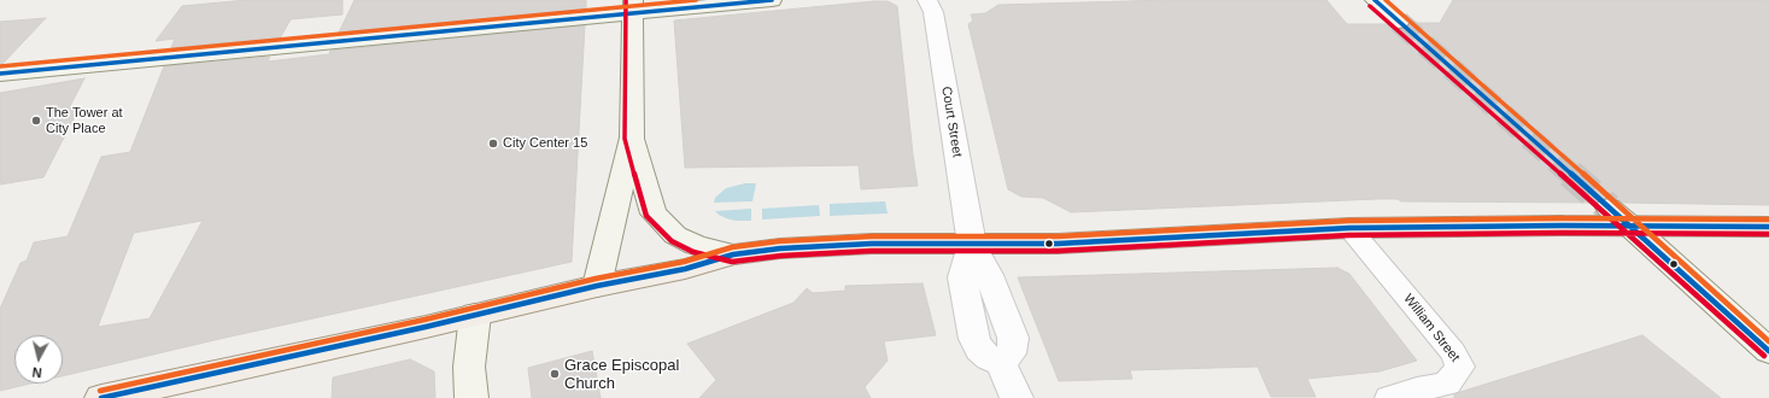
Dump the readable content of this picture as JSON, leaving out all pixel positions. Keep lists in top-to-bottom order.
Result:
{
  "streets": {
    "street": ["Court Street", "William Street"]
  },
  "places": ["The Tower at City Place", "City Center 15", "Grace Episcopal Church"],
  "north": "bottom"
}
